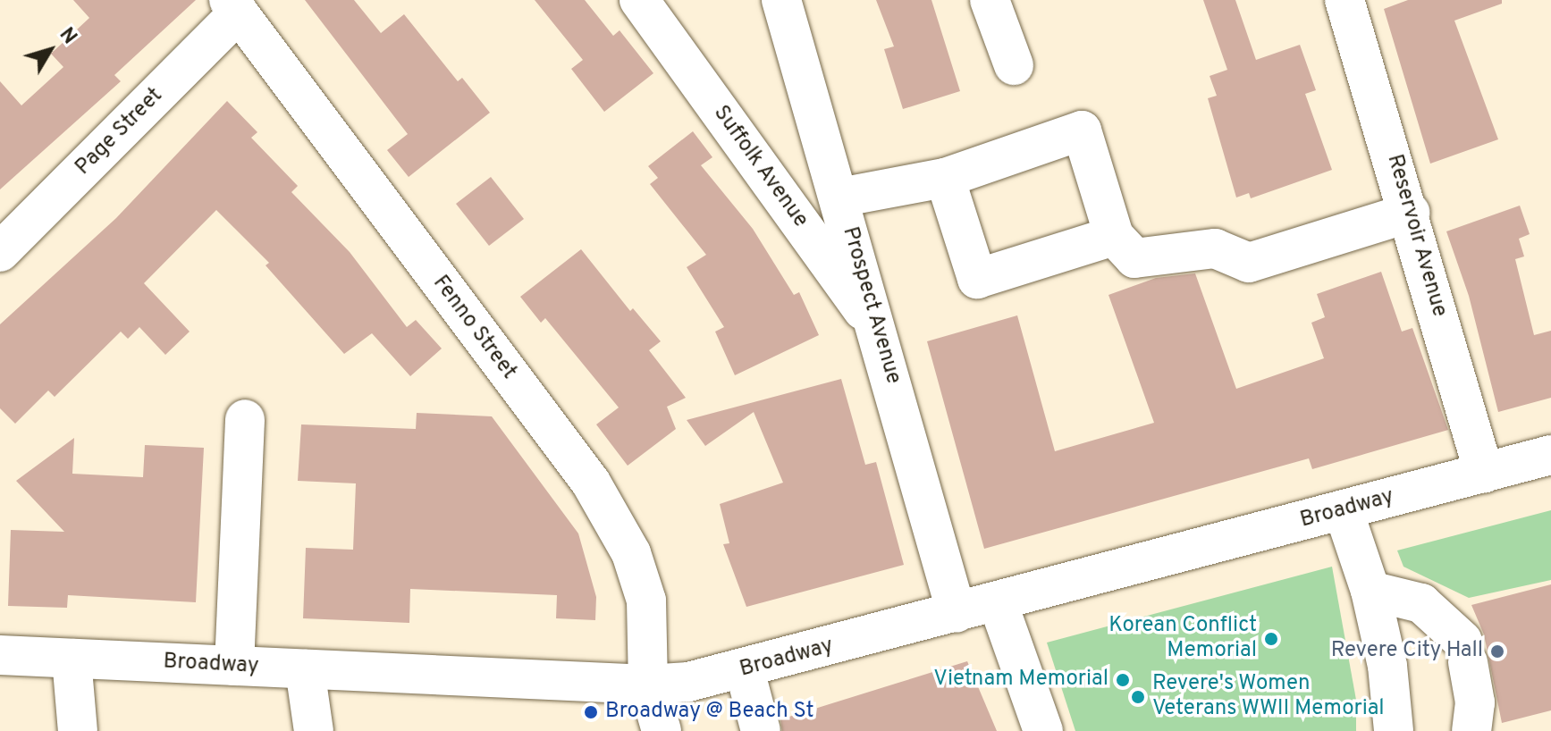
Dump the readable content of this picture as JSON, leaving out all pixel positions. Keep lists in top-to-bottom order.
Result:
{
  "streets": {
    "street": [
      "Page Street",
      "Suffolk Avenue",
      "Reservoir Avenue",
      "Prospect Avenue",
      "Fenno Street",
      "Broadway"
    ]
  },
  "crossings": [
    ["Page Street", "Fenno Street"],
    ["Suffolk Avenue", "Prospect Avenue"],
    ["Reservoir Avenue", "Broadway"],
    ["Prospect Avenue", "Broadway"],
    ["Fenno Street", "Broadway"]
  ],
  "places": [
    "Korean Conflict Memorial",
    "Revere City Hall",
    "Vietnam Memorial",
    "Revere's Women Veterans WWII Memorial",
    "Broadway @ Beach St"
  ],
  "north": "top right"
}
